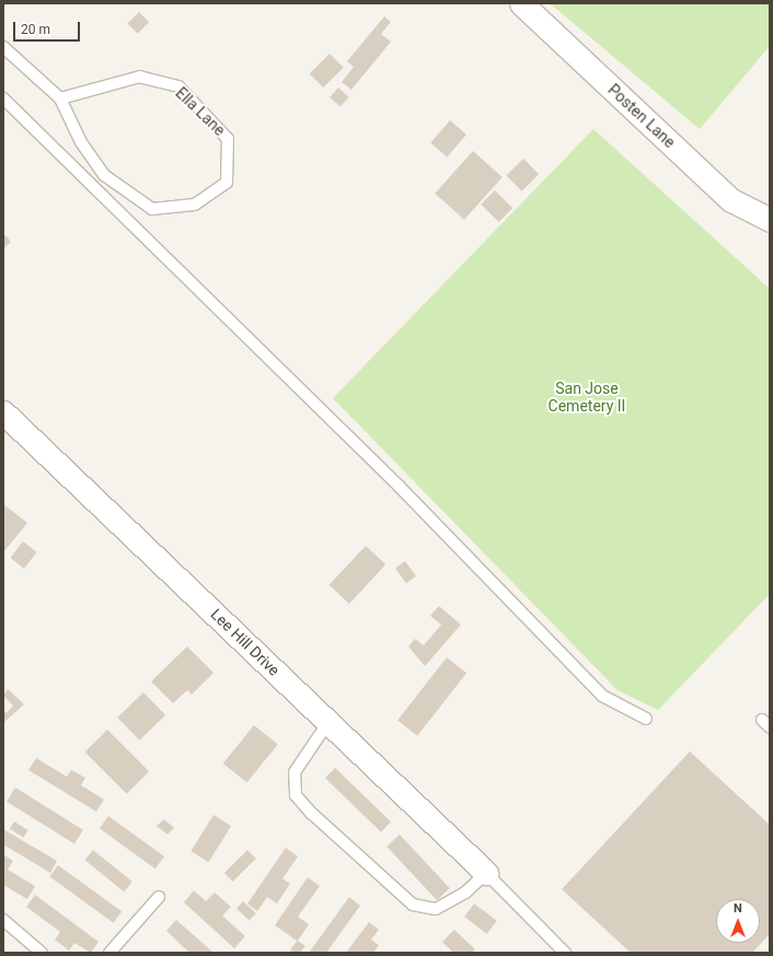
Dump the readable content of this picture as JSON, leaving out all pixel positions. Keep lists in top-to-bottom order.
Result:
{
  "streets": {
    "street": ["Posten Lane", "Lee Hill Drive"],
    "lane": ["Ella Lane"]
  },
  "parks": ["San Jose Cemetery II"],
  "scale_bar": "20 m",
  "north": "top"
}
